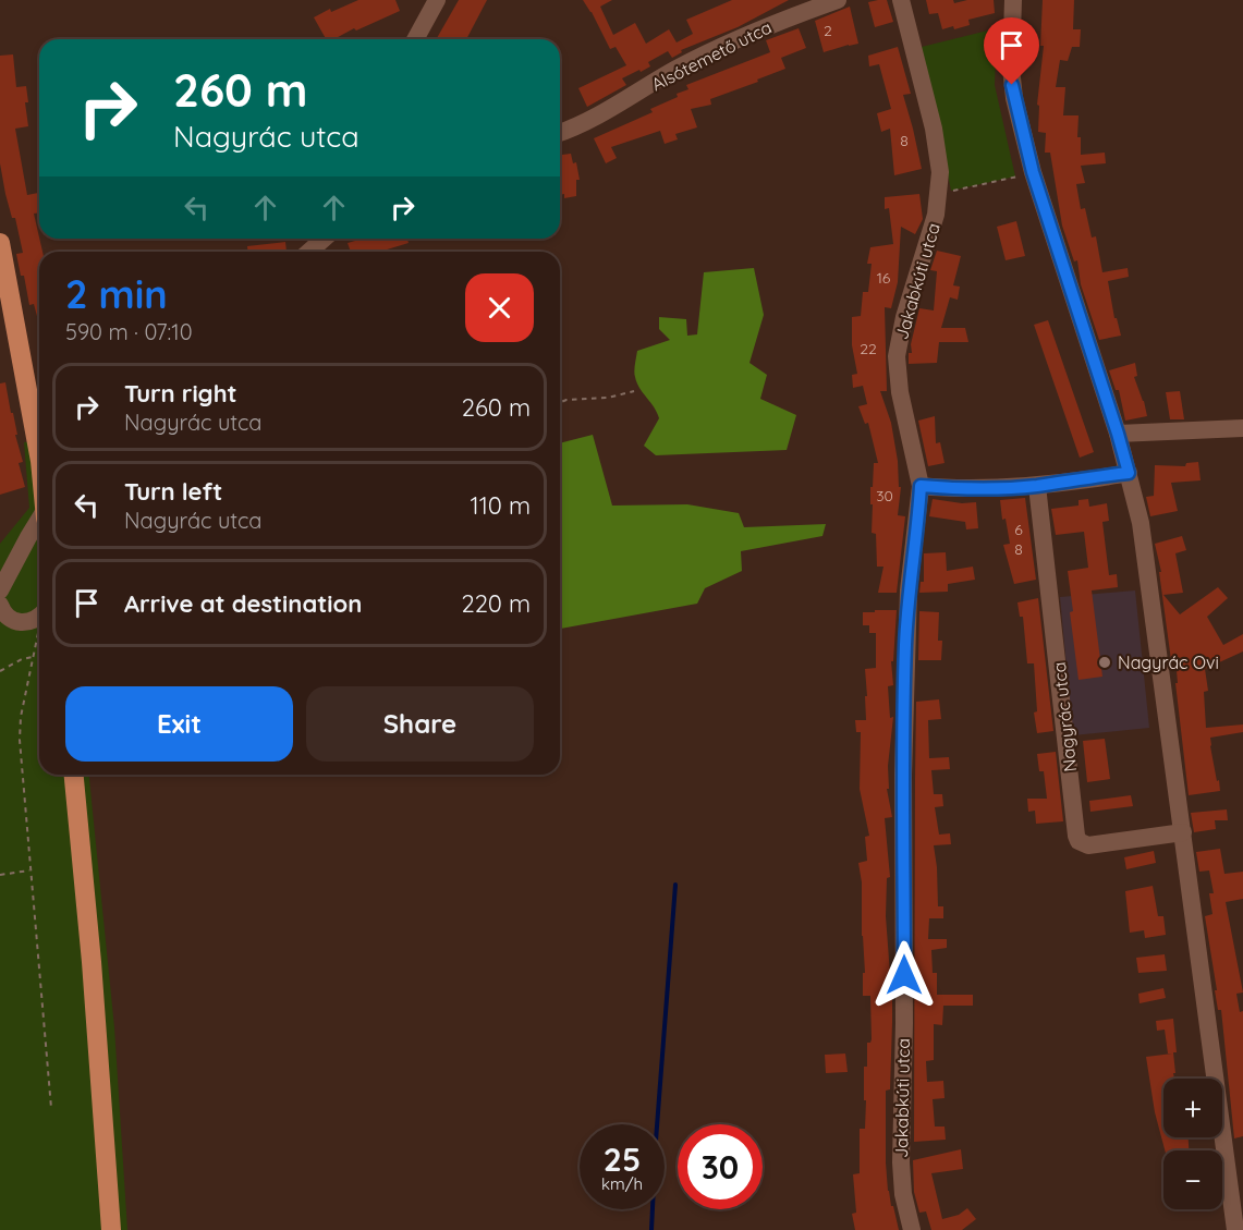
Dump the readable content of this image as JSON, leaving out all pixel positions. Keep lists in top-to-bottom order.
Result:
{
  "streets": {
    "street": ["Alsótemető utca", "Jakabkúti utca", "Nagyrác utca"]
  },
  "places": ["Nagyrác Ovi"],
  "house_numbers": [
    "2",
    "8",
    "16",
    "22",
    "30",
    "6",
    "8"
  ],
  "page": {
    "turn": ["260 m", "Nagyrác utca"],
    "heading": ["2 min", "590 m · 07:10"],
    "list": [
      {
        "name": "Turn right",
        "note": "Nagyrác utca",
        "value": "260 m"
      },
      {
        "name": "Turn left",
        "note": "Nagyrác utca",
        "value": "110 m"
      },
      {
        "name": "Arrive at destination",
        "value": "220 m"
      }
    ],
    "buttons": ["Exit", "Share"],
    "map_buttons": ["+", "−"],
    "speed": "25 km/h",
    "limit": "30"
  }
}
